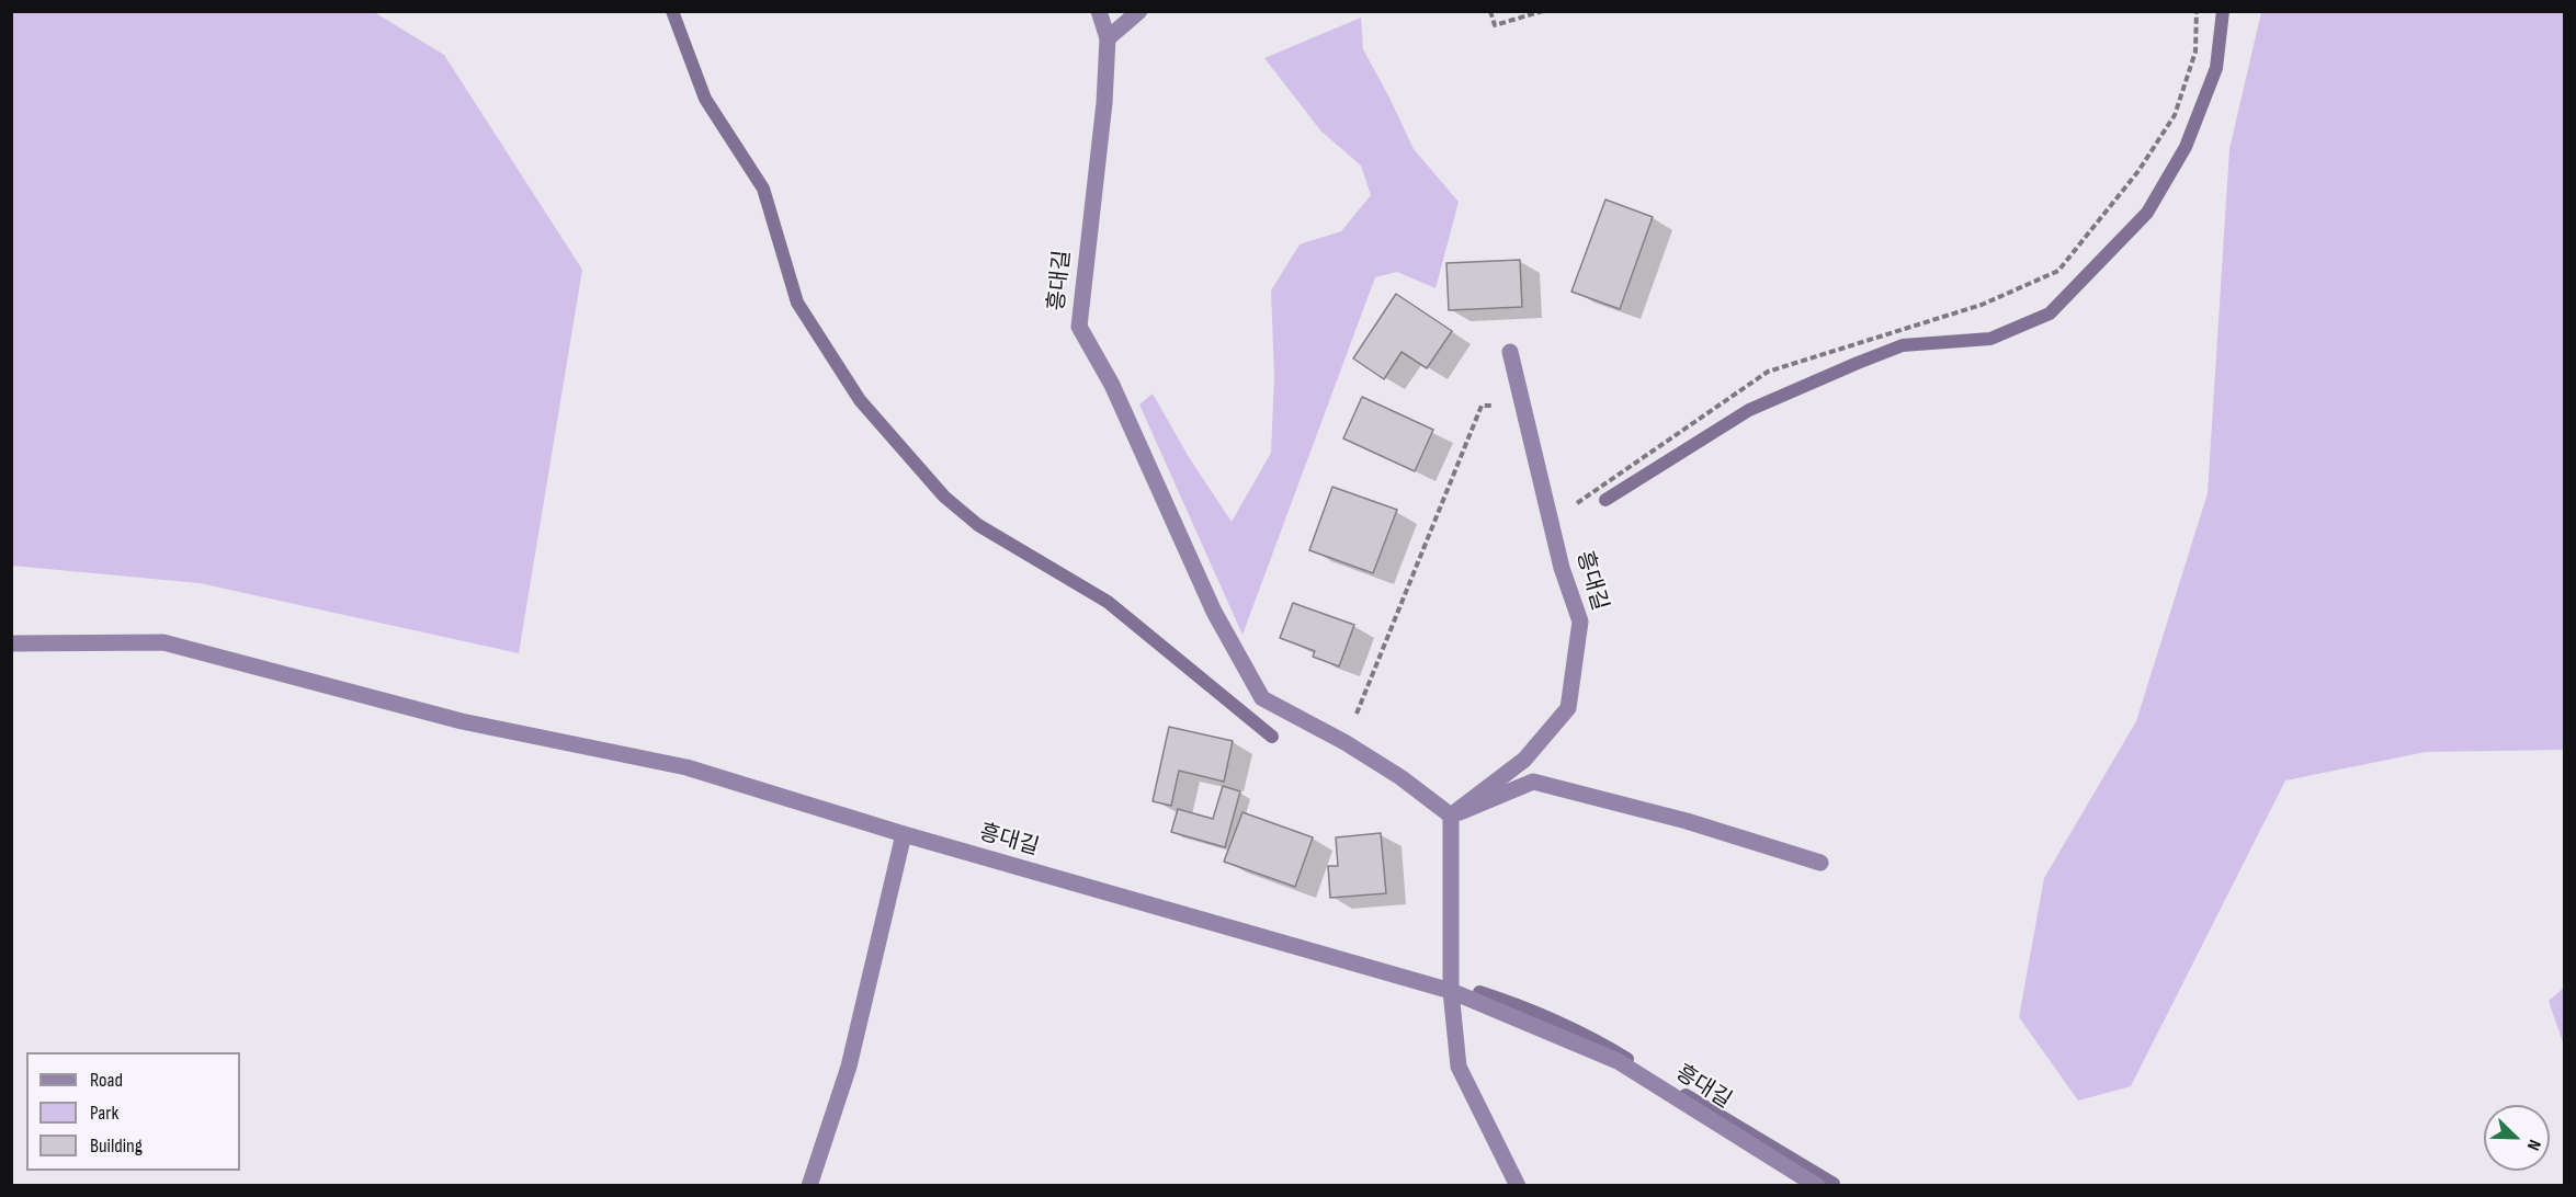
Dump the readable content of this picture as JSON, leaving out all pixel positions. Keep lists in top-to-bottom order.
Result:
{
  "streets": {
    "street": ["흥대길"]
  },
  "legend": ["Road", "Park", "Building"],
  "north": "bottom right"
}
